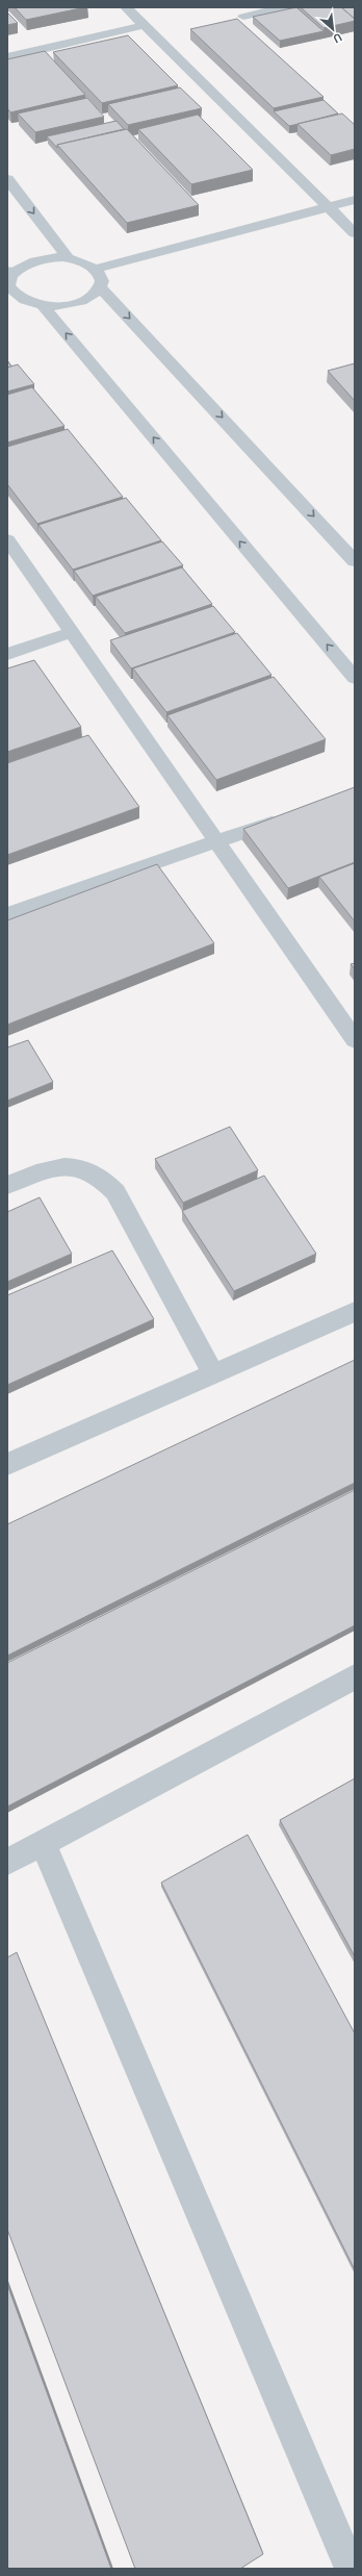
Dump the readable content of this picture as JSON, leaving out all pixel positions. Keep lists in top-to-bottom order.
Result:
{
  "north": "bottom right"
}
